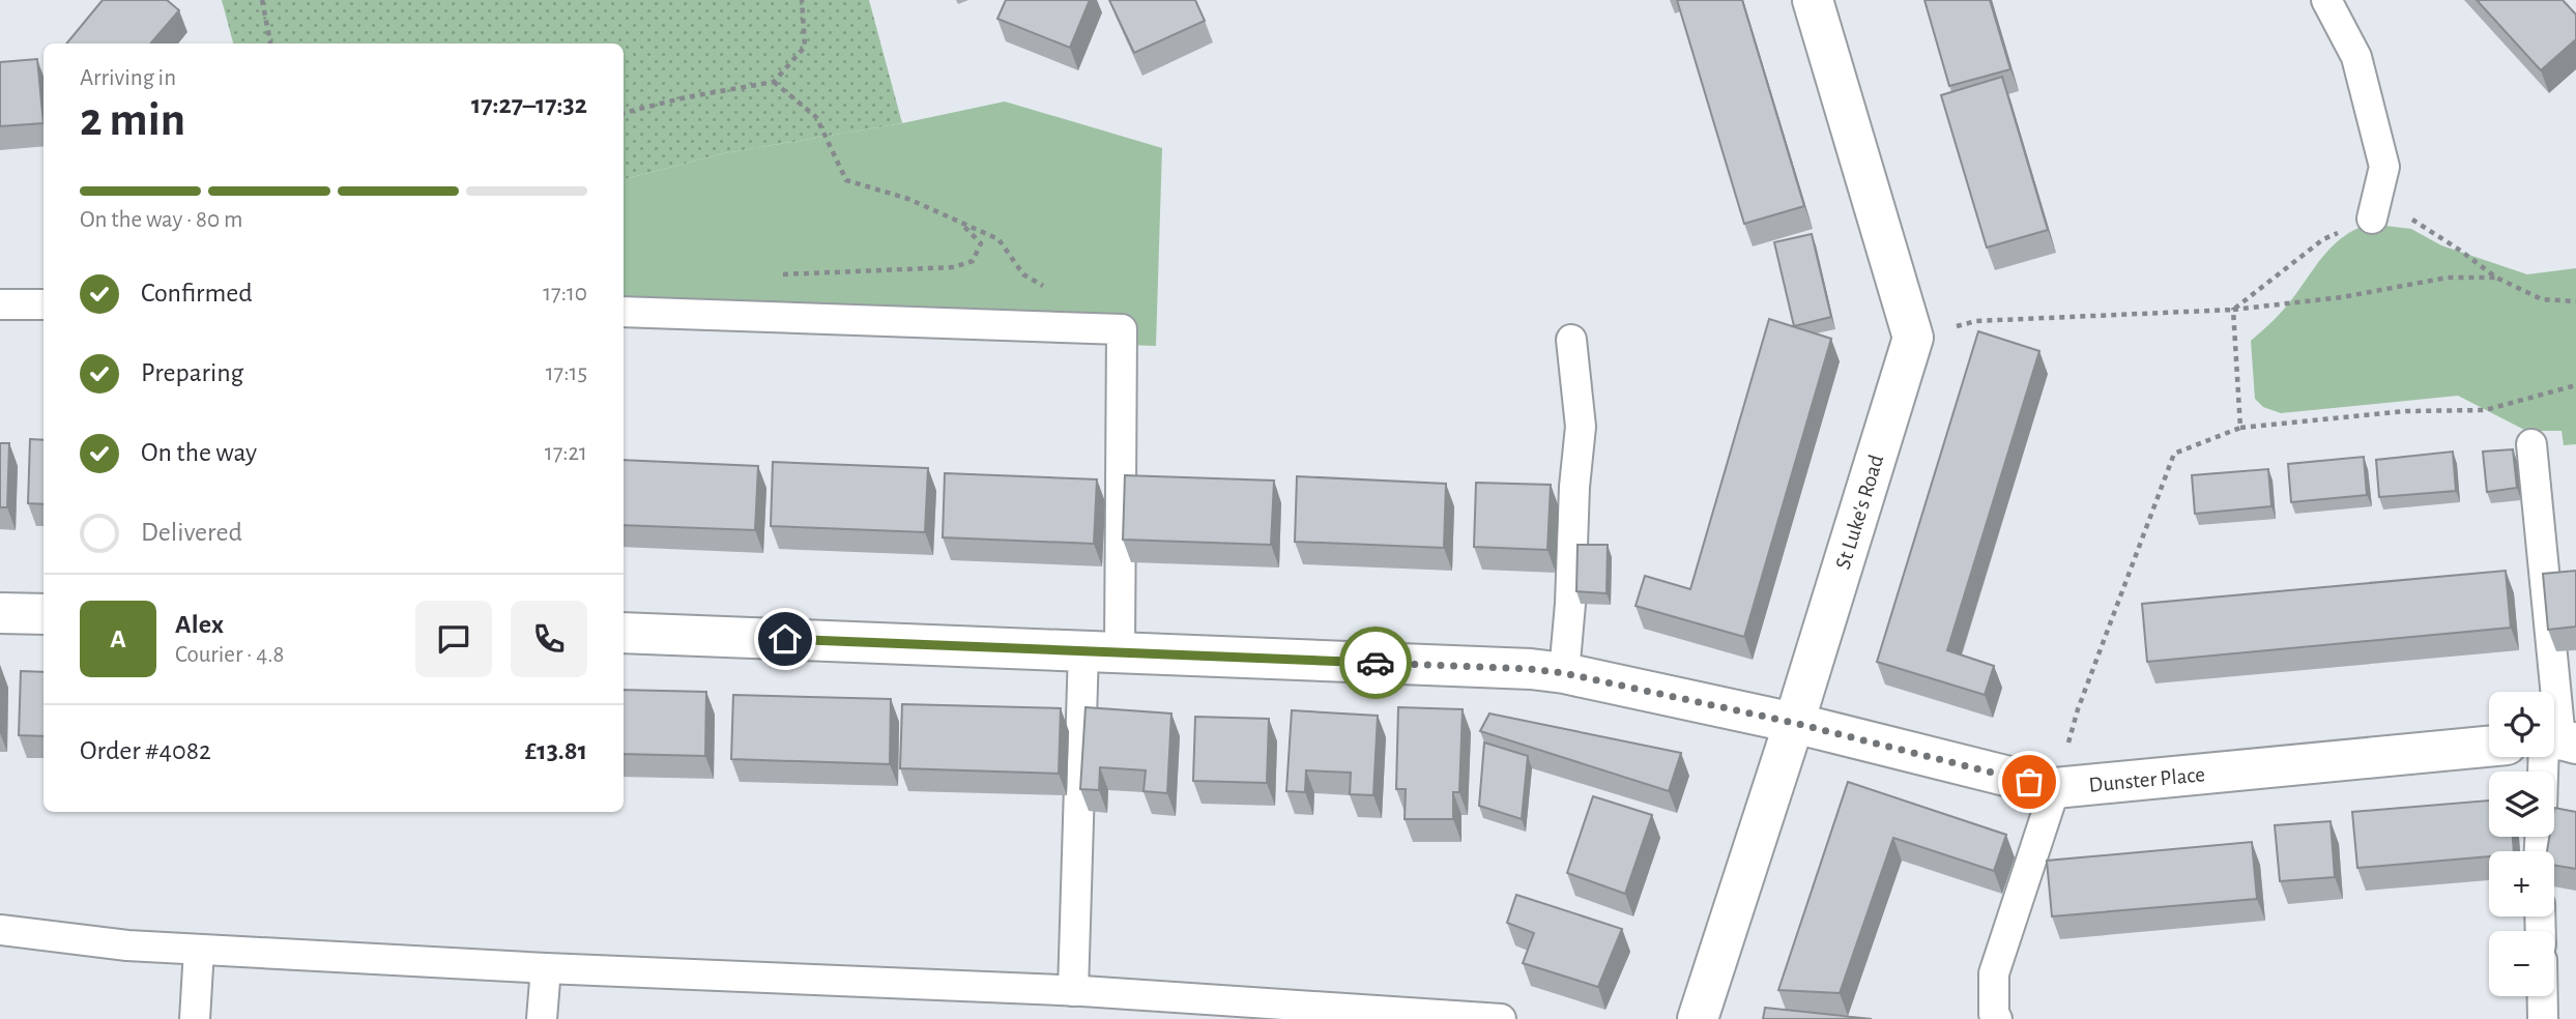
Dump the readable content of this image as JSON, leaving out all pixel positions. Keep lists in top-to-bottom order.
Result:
{
  "streets": {
    "street": ["St Luke's Road", "Dunster Place"]
  },
  "crossings": [
    ["St Luke's Road", "Dunster Place"]
  ],
  "page": {
    "heading": ["2 min", "Arriving in", "17:27–17:32"],
    "panel": [
      "Alex",
      "Courier · 4.8",
      "Order #4082",
      "£13.81"
    ],
    "bar": "On the way · 80 m",
    "list": [
      ["Confirmed", "17:10"],
      ["Preparing", "17:15"],
      ["On the way", "17:21"],
      "Delivered"
    ],
    "round": "A",
    "map_buttons": ["+", "−"]
  }
}
